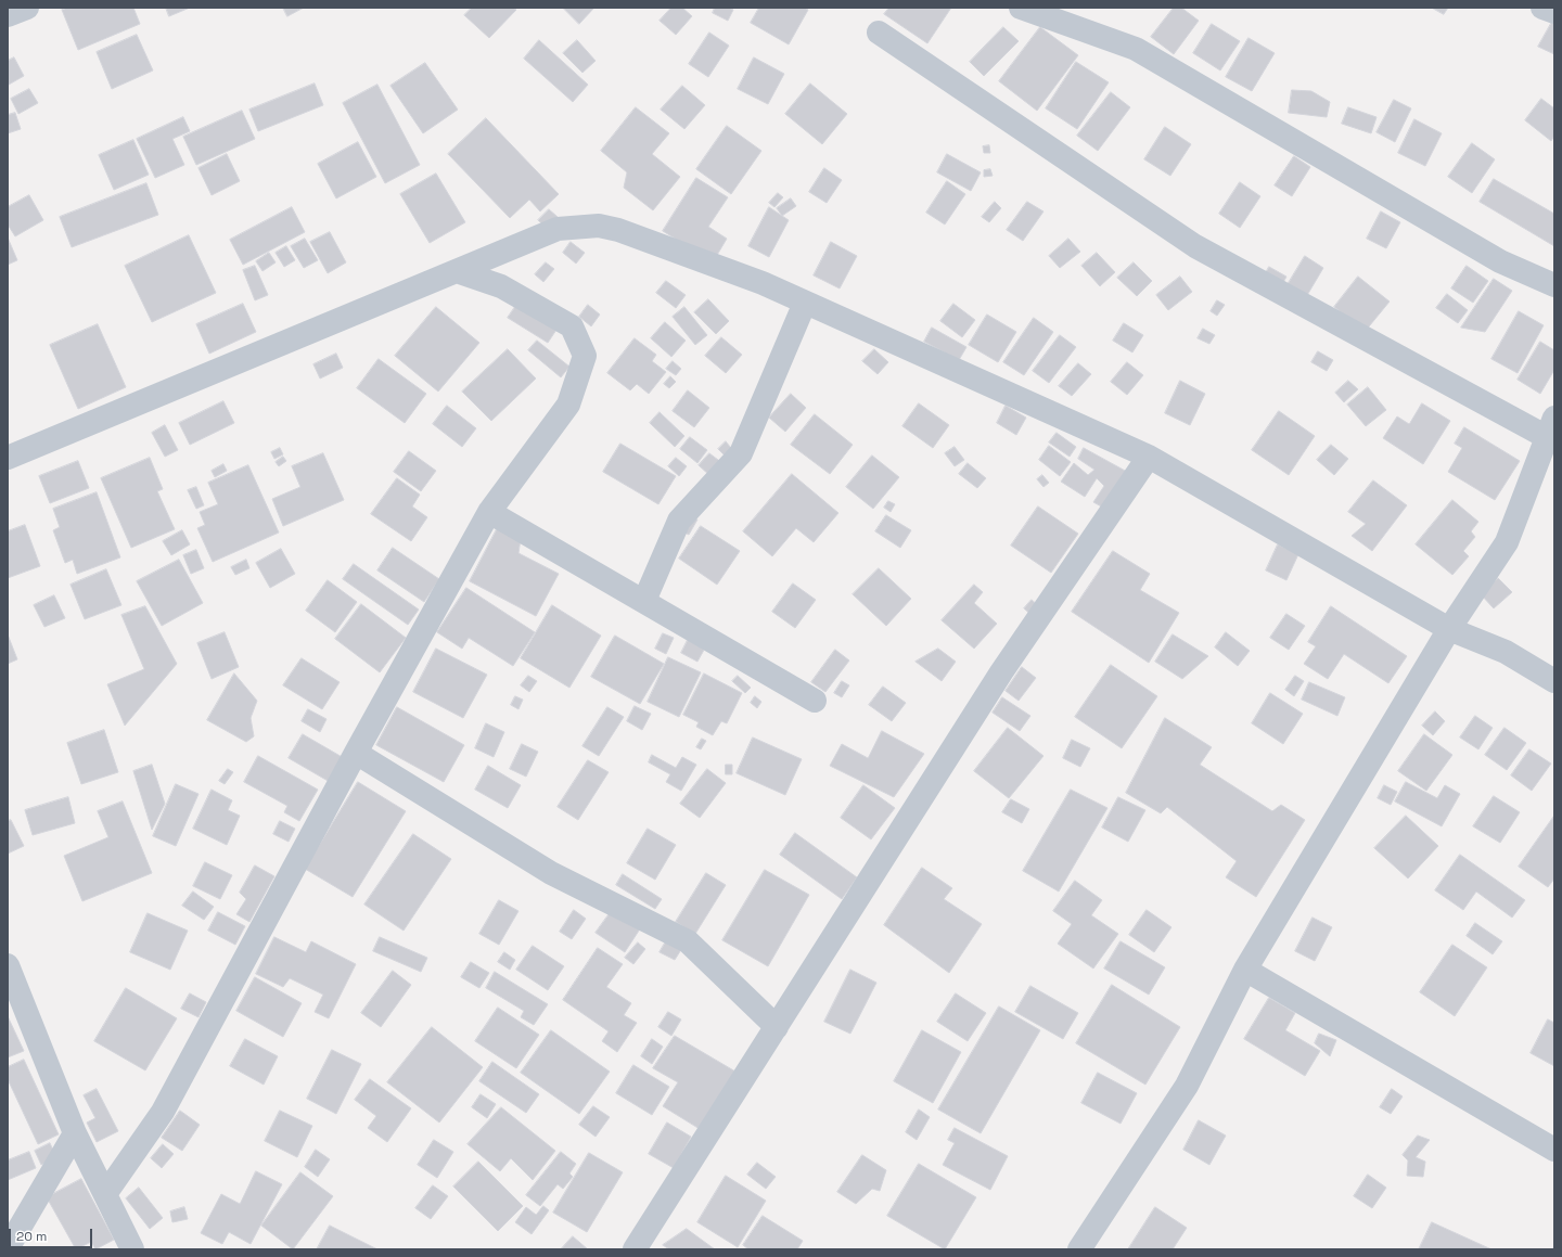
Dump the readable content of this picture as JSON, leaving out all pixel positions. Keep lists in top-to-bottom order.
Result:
{
  "scale_bar": "20 m"
}
